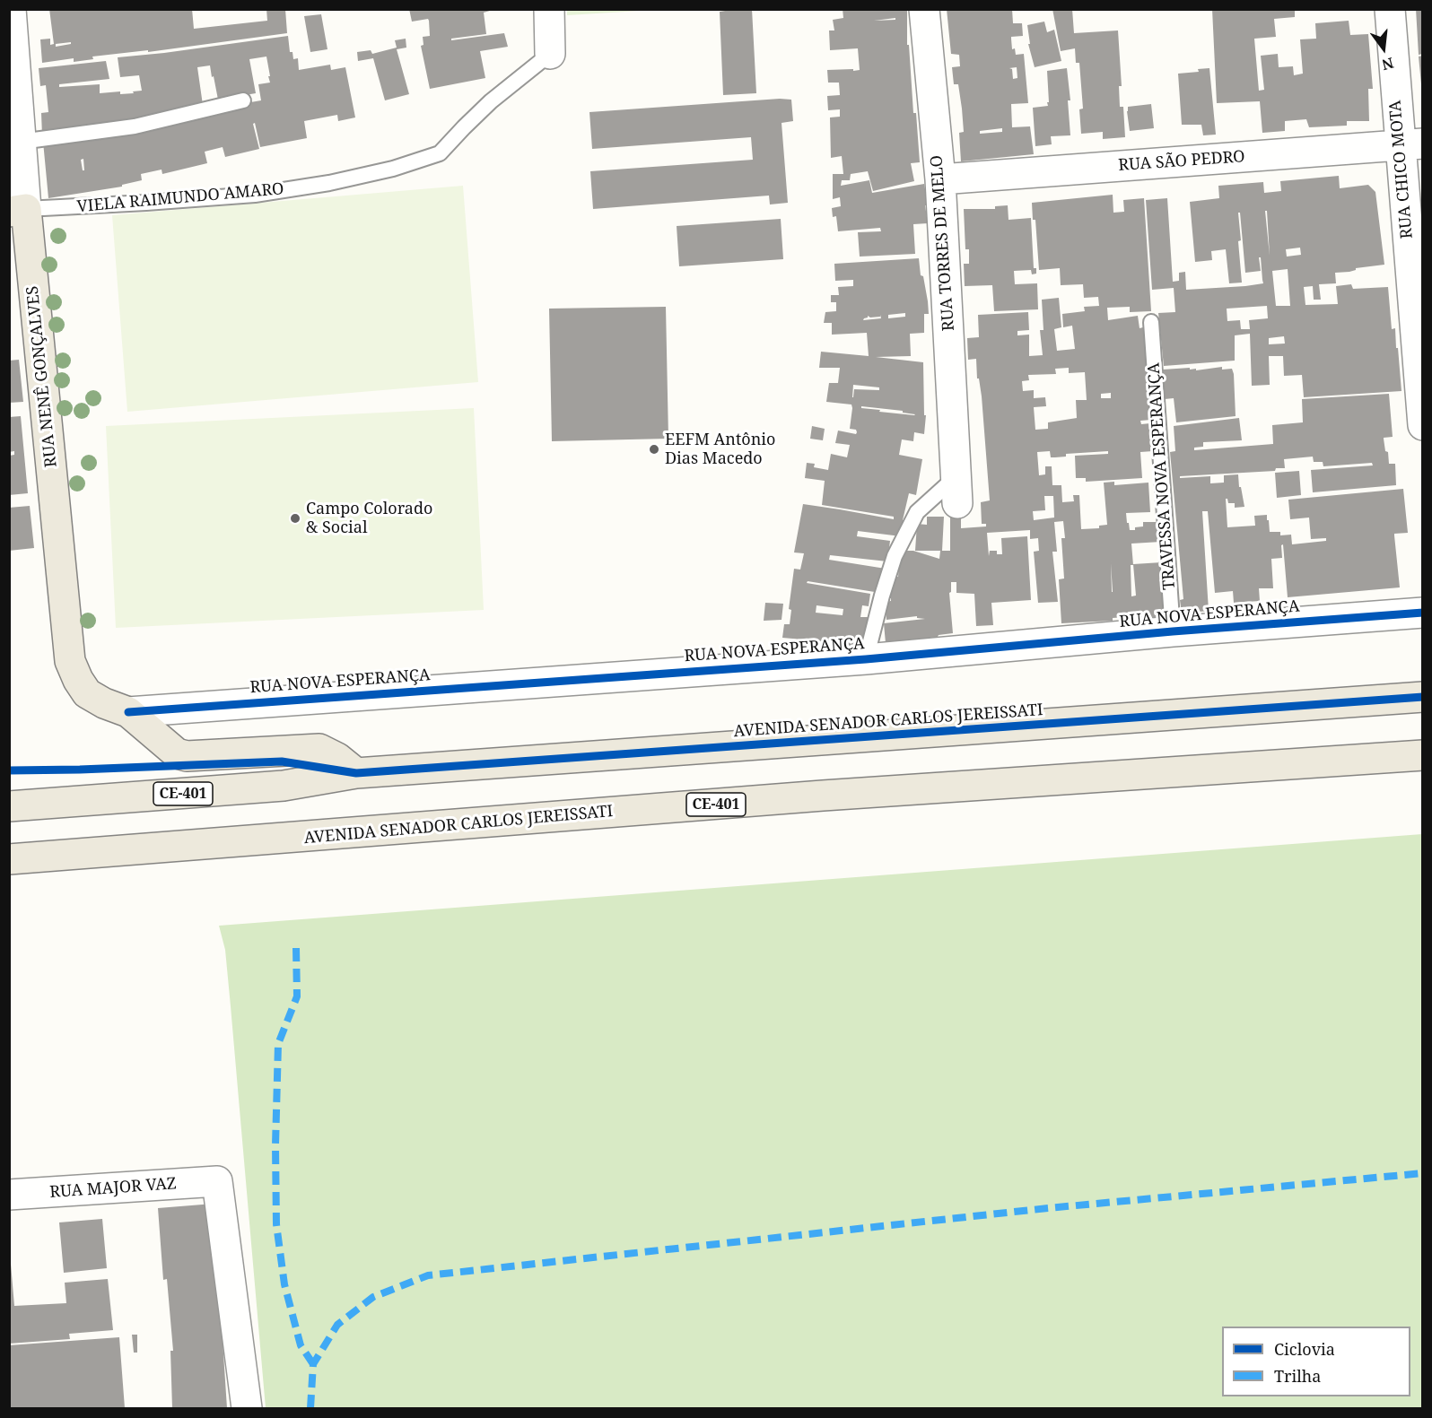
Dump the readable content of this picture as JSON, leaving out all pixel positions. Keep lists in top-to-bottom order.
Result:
{
  "streets": {
    "main road": ["RUA NENÊ GONÇALVES", "AVENIDA SENADOR CARLOS JEREISSATI", "CE-401"],
    "street": [
      "RUA SÃO PEDRO",
      "RUA CHICO MOTA",
      "RUA TORRES DE MELO",
      "RUA NOVA ESPERANÇA",
      "RUA MAJOR VAZ"
    ],
    "lane": ["VIELA RAIMUNDO AMARO", "TRAVESSA NOVA ESPERANÇA"]
  },
  "crossings": [
    ["RUA SÃO PEDRO", "RUA CHICO MOTA"],
    ["RUA SÃO PEDRO", "RUA TORRES DE MELO"],
    ["VIELA RAIMUNDO AMARO", "RUA NENÊ GONÇALVES"],
    ["RUA TORRES DE MELO", "RUA NOVA ESPERANÇA"],
    ["RUA NENÊ GONÇALVES", "RUA NOVA ESPERANÇA"],
    ["TRAVESSA NOVA ESPERANÇA", "RUA NOVA ESPERANÇA"]
  ],
  "places": ["EEFM Antônio Dias Macedo", "Campo Colorado & Social"],
  "legend": ["Ciclovia", "Trilha"],
  "north": "bottom"
}
